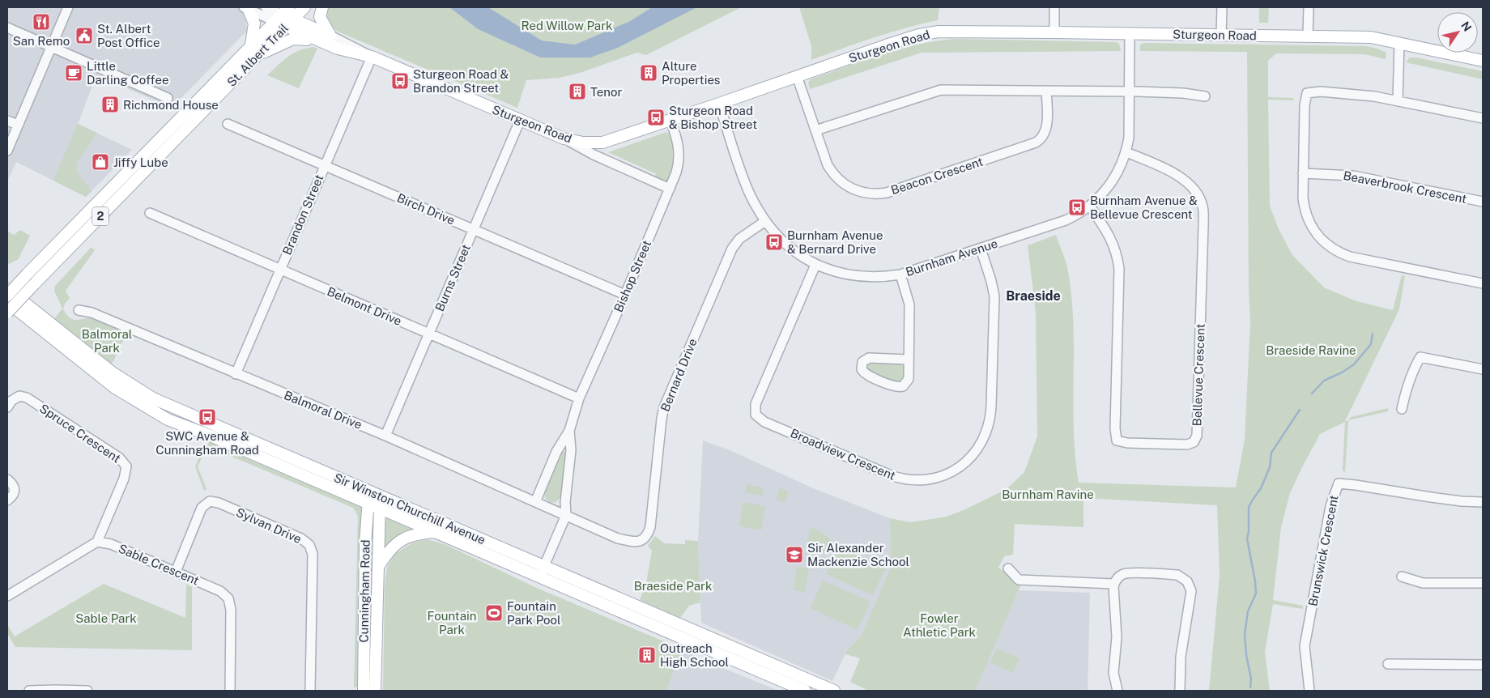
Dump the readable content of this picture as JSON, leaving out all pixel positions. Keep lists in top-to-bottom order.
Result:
{
  "streets": {
    "main road": [
      "Sturgeon Road",
      "St. Albert Trail",
      "2",
      "Sir Winston Churchill Avenue",
      "Cunningham Road"
    ],
    "street": [
      "Beacon Crescent",
      "Beaverbrook Crescent",
      "Birch Drive",
      "Brandon Street",
      "Burnham Avenue",
      "Bishop Street",
      "Burns Street",
      "Belmont Drive",
      "Bernard Drive",
      "Bellevue Crescent",
      "Balmoral Drive",
      "Spruce Crescent",
      "Broadview Crescent",
      "Sylvan Drive",
      "Brunswick Crescent",
      "Sable Crescent"
    ]
  },
  "crossings": [
    ["Sturgeon Road", "St. Albert Trail"],
    ["Sturgeon Road", "Beacon Crescent"],
    ["Sturgeon Road", "Brandon Street"],
    ["Sturgeon Road", "Burnham Avenue"],
    ["Sturgeon Road", "Bishop Street"],
    ["Sturgeon Road", "Burns Street"],
    ["Birch Drive", "Brandon Street"],
    ["Birch Drive", "Bishop Street"],
    ["Birch Drive", "Burns Street"],
    ["Brandon Street", "Belmont Drive"],
    ["Brandon Street", "Balmoral Drive"],
    ["Burnham Avenue", "Bernard Drive"],
    ["Burnham Avenue", "Bellevue Crescent"],
    ["Burnham Avenue", "Broadview Crescent"],
    ["Bishop Street", "Belmont Drive"],
    ["Bishop Street", "Bernard Drive"],
    ["Bishop Street", "Balmoral Drive"],
    ["Bishop Street", "Sir Winston Churchill Avenue"],
    ["Burns Street", "Belmont Drive"],
    ["Burns Street", "Balmoral Drive"],
    ["Bernard Drive", "Balmoral Drive"],
    ["Spruce Crescent", "Sable Crescent"],
    ["Sir Winston Churchill Avenue", "Cunningham Road"],
    ["Sylvan Drive", "Sable Crescent"]
  ],
  "districts": ["Braeside"],
  "parks": [
    "Red Willow Park",
    "Balmoral Park",
    "Braeside Ravine",
    "Burnham Ravine",
    "Braeside Park",
    "Fountain Park",
    "Sable Park",
    "Fowler Athletic Park"
  ],
  "places": {
    "restaurant": ["San Remo"],
    "public building": ["St. Albert Post Office"],
    "cafe": ["Little Darling Coffee"],
    "building": [
      "Alture Properties",
      "Tenor",
      "Richmond House",
      "Outreach High School"
    ],
    "bus stop": [
      "Sturgeon Road & Brandon Street",
      "Sturgeon Road & Bishop Street",
      "Burnham Avenue & Bellevue Crescent",
      "Burnham Avenue & Bernard Drive",
      "SWC Avenue & Cunningham Road"
    ],
    "shop": ["Jiffy Lube"],
    "school or university": ["Sir Alexander Mackenzie School"],
    "sports": ["Fountain Park Pool"]
  },
  "north": "top right"
}
